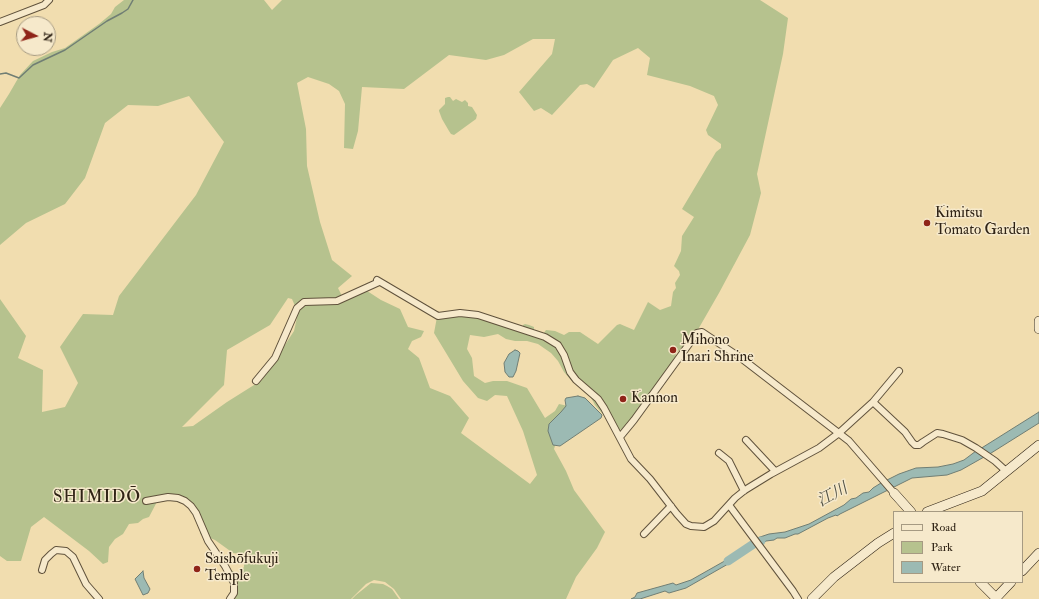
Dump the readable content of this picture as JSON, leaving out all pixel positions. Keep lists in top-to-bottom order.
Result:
{
  "districts": ["SHIMIDŌ"],
  "water": ["江川"],
  "places": [
    "Kimitsu Tomato Garden",
    "Mihono Inari Shrine",
    "Kannon",
    "Saishōfukuji Temple"
  ],
  "legend": ["Road", "Park", "Water"],
  "north": "right"
}
